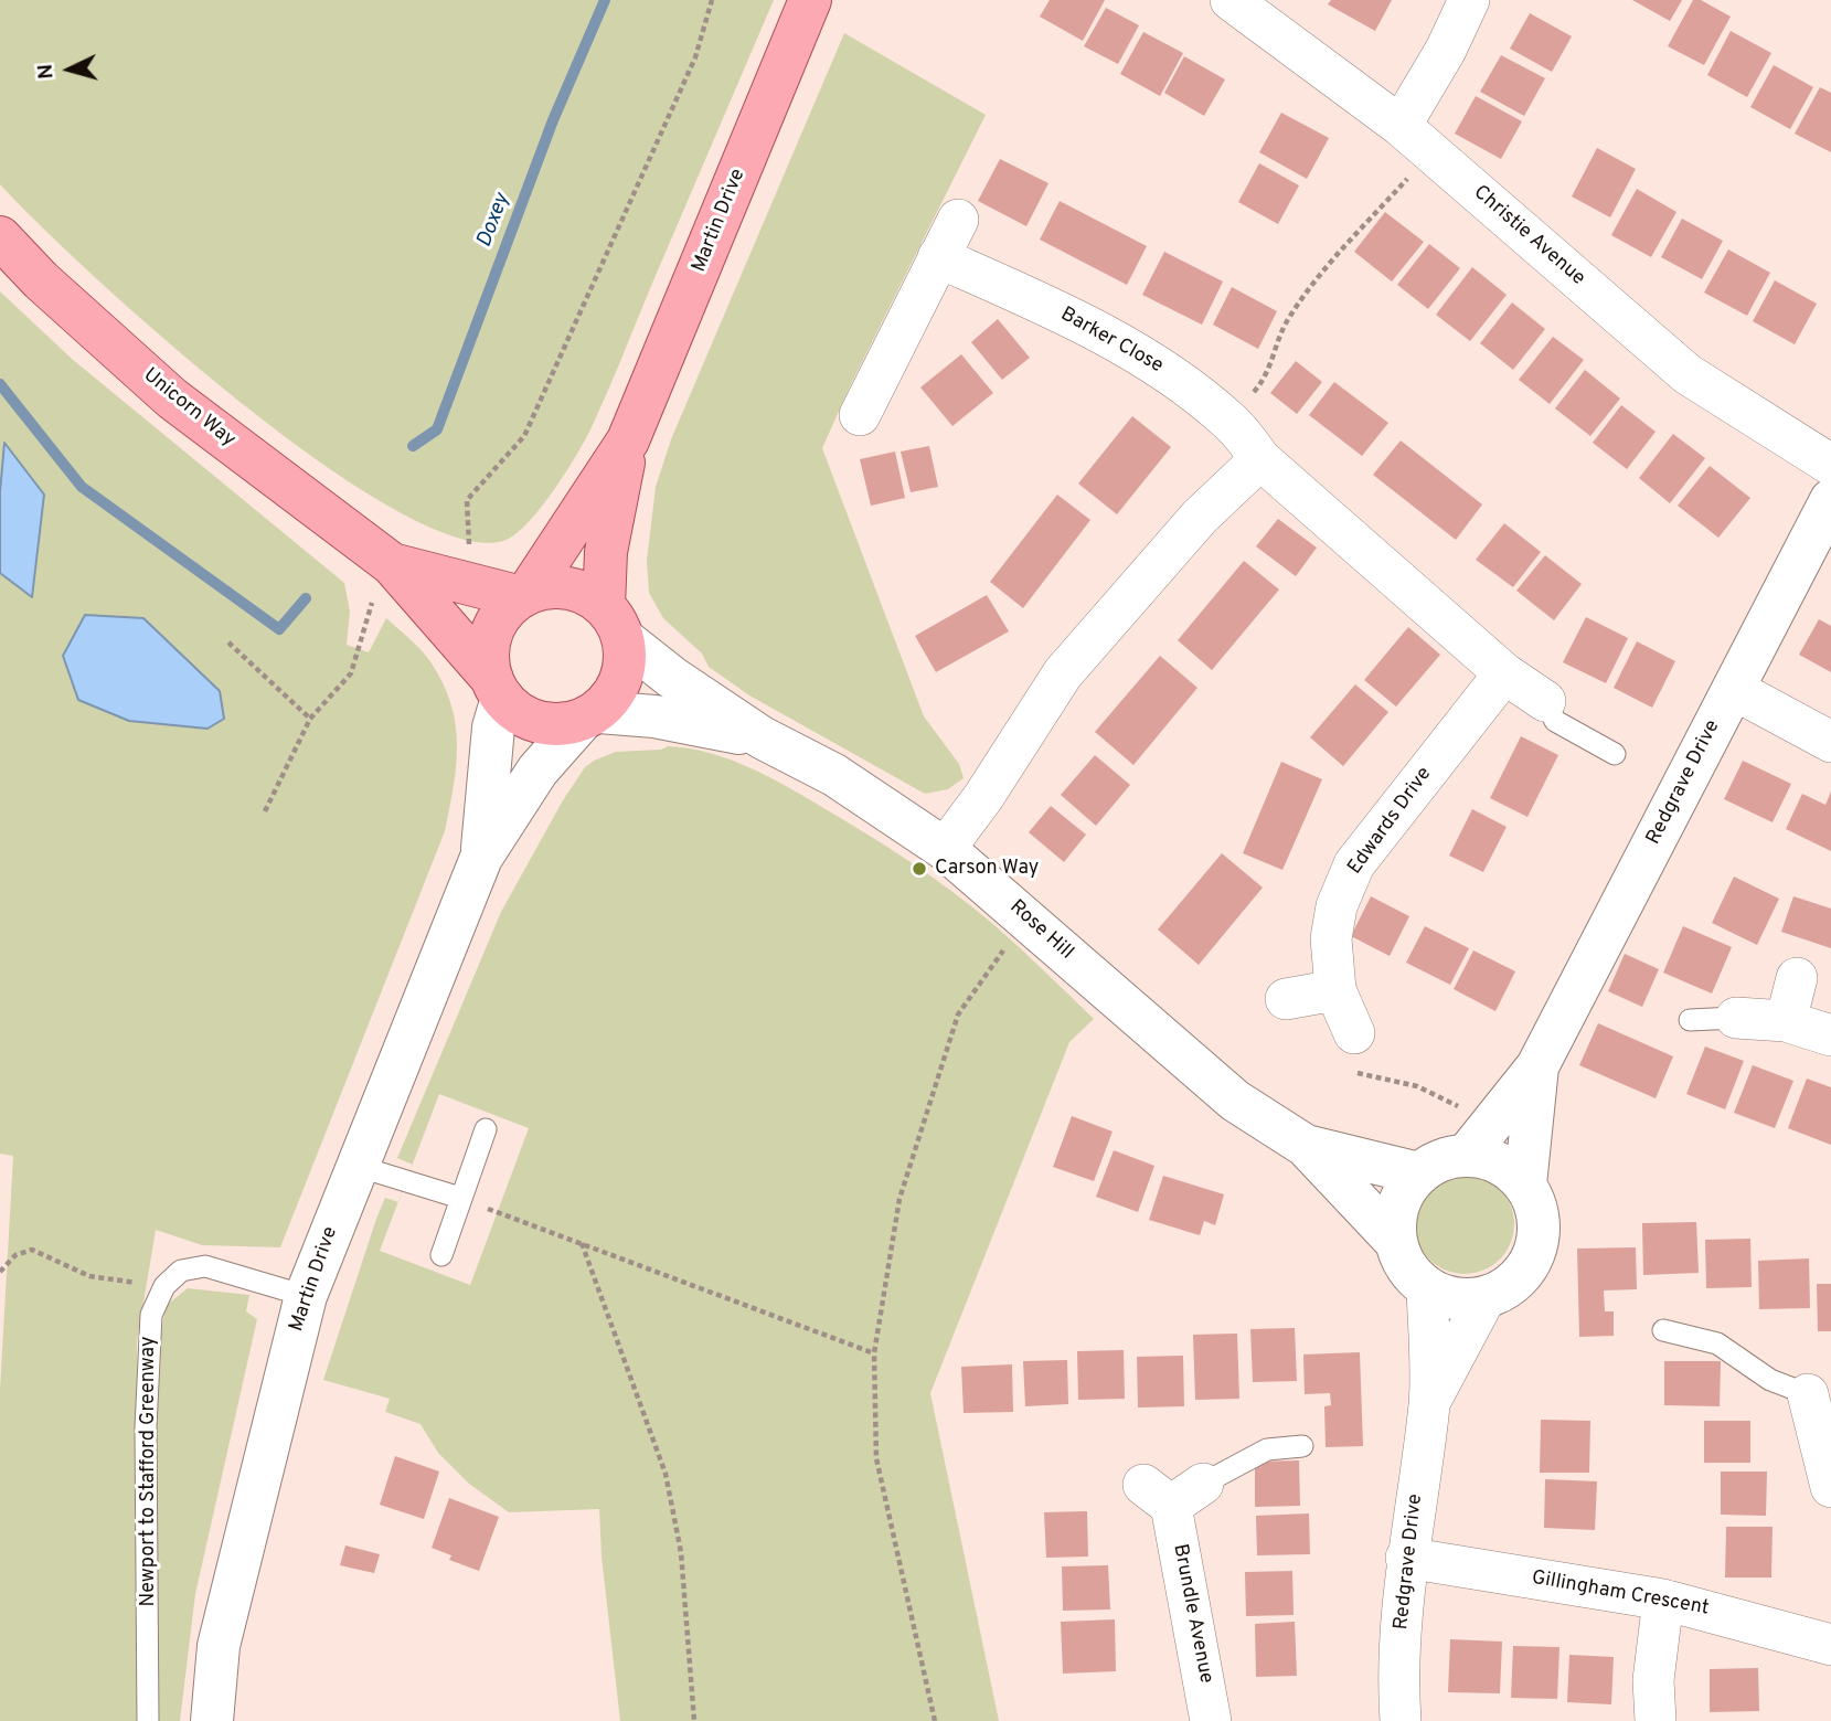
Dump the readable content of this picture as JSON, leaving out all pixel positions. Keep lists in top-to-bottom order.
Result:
{
  "streets": {
    "main road": ["Martin Drive", "Unicorn Way"],
    "street": [
      "Christie Avenue",
      "Barker Close",
      "Redgrave Drive",
      "Edwards Drive",
      "Rose Hill",
      "Gillingham Crescent",
      "Brundle Avenue"
    ],
    "lane": ["Newport to Stafford Greenway"]
  },
  "crossings": [
    ["Martin Drive", "Unicorn Way"],
    ["Martin Drive", "Rose Hill"],
    ["Unicorn Way", "Rose Hill"],
    ["Redgrave Drive", "Rose Hill"],
    ["Redgrave Drive", "Gillingham Crescent"]
  ],
  "water": ["Doxey"],
  "places": ["Carson Way"],
  "north": "left"
}
